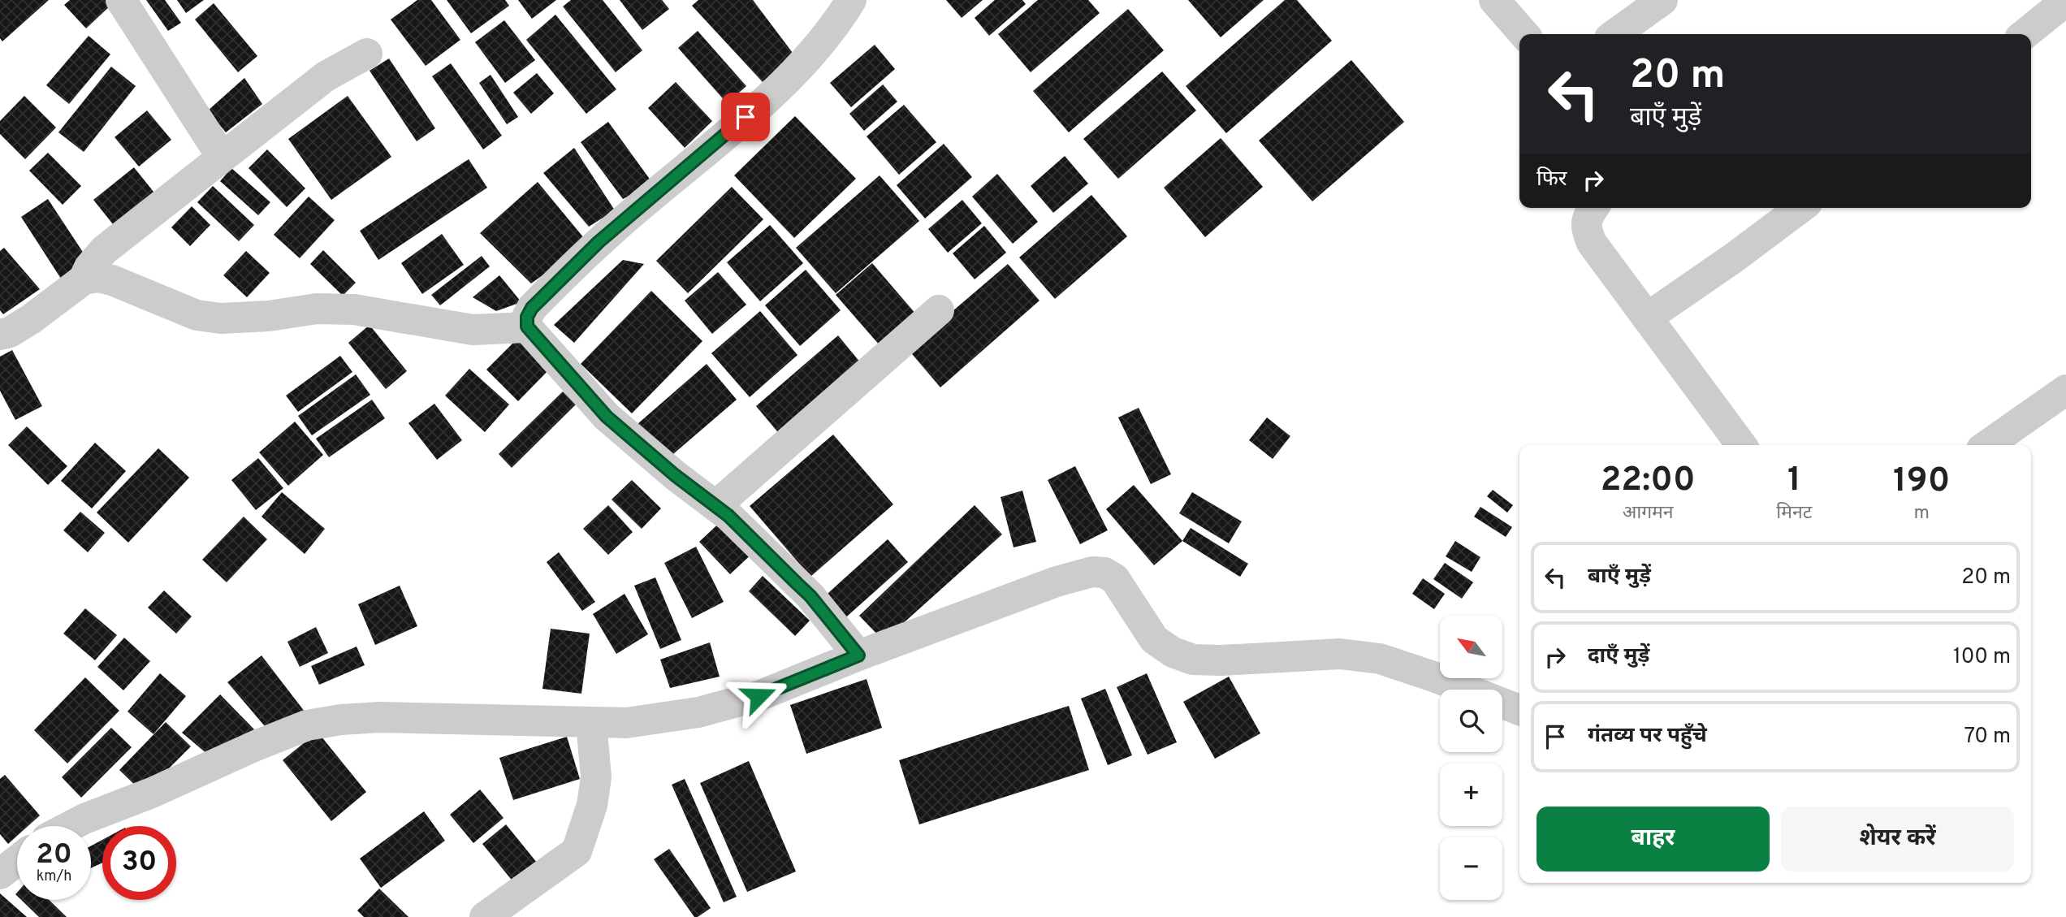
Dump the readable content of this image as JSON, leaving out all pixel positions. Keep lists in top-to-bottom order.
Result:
{
  "north": "top left",
  "page": {
    "turn": ["20 m", "बाएँ मुड़ें"],
    "then": "फिर",
    "eta": [
      "22:00",
      "आगमन",
      "1",
      "मिनट",
      "190",
      "m"
    ],
    "list": [
      {
        "name": "बाएँ मुड़ें",
        "value": "20 m"
      },
      {
        "name": "दाएँ मुड़ें",
        "value": "100 m"
      },
      {
        "name": "गंतव्य पर पहुँचे",
        "value": "70 m"
      }
    ],
    "map_buttons": ["+", "−"],
    "buttons": ["बाहर", "शेयर करें"],
    "speed": "20 km/h",
    "limit": "30"
  }
}
